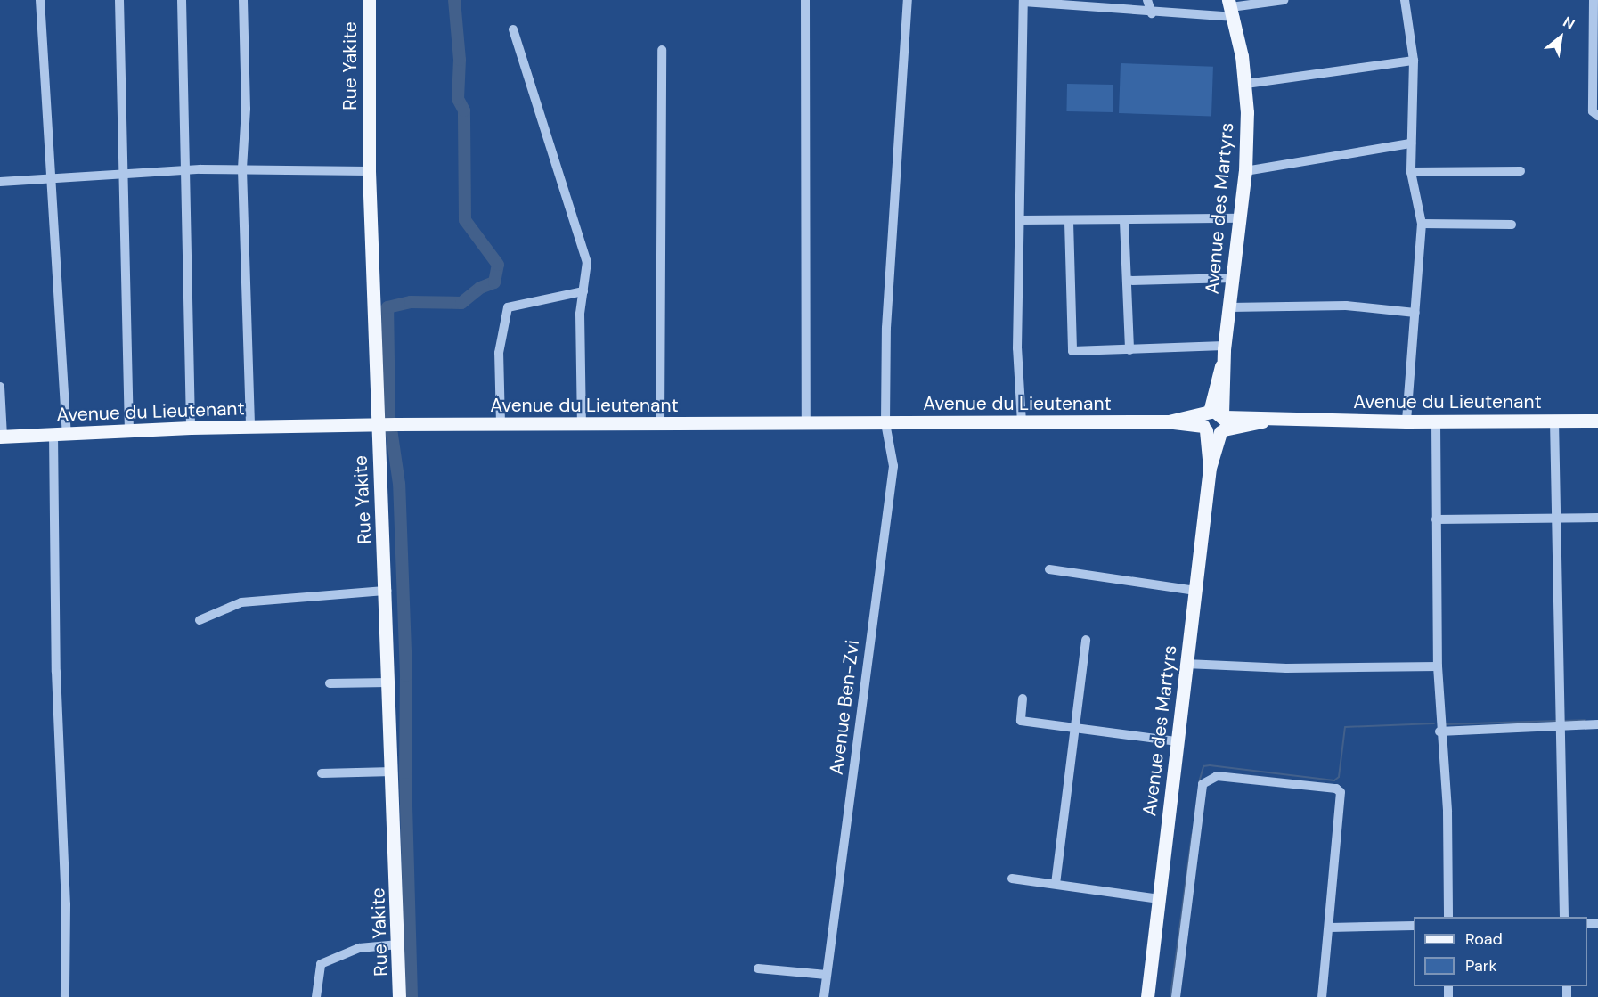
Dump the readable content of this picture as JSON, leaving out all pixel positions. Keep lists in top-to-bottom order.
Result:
{
  "streets": {
    "main road": ["Rue Yakite", "Avenue des Martyrs", "Avenue du Lieutenant"],
    "street": ["Avenue Ben-Zvi"]
  },
  "crossings": [
    ["Rue Yakite", "Avenue du Lieutenant"],
    ["Avenue des Martyrs", "Avenue du Lieutenant"],
    ["Avenue du Lieutenant", "Avenue Ben-Zvi"]
  ],
  "legend": ["Road", "Park"],
  "north": "top right"
}
